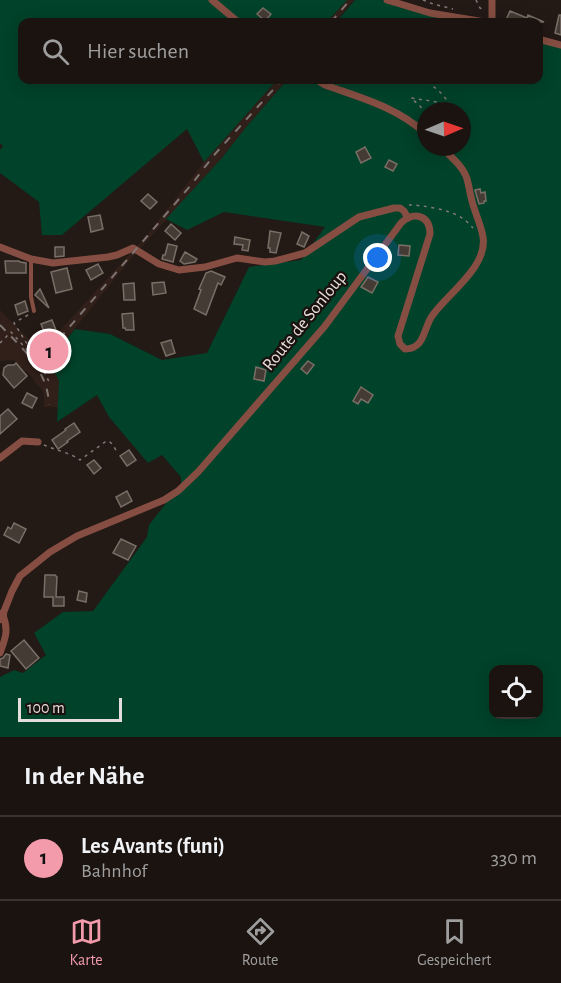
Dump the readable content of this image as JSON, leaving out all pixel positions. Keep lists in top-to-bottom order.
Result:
{
  "streets": {
    "street": ["Route de Sonloup"]
  },
  "scale_bar": "100 m",
  "north": "right",
  "page": {
    "search": "Hier suchen",
    "pins": "1",
    "scale": "100 m",
    "heading": "In der Nähe",
    "list": [
      {
        "mark": "1",
        "name": "Les Avants (funi)",
        "note": "Bahnhof",
        "value": "330 m"
      }
    ],
    "nav": ["Karte", "Route", "Gespeichert"]
  }
}
